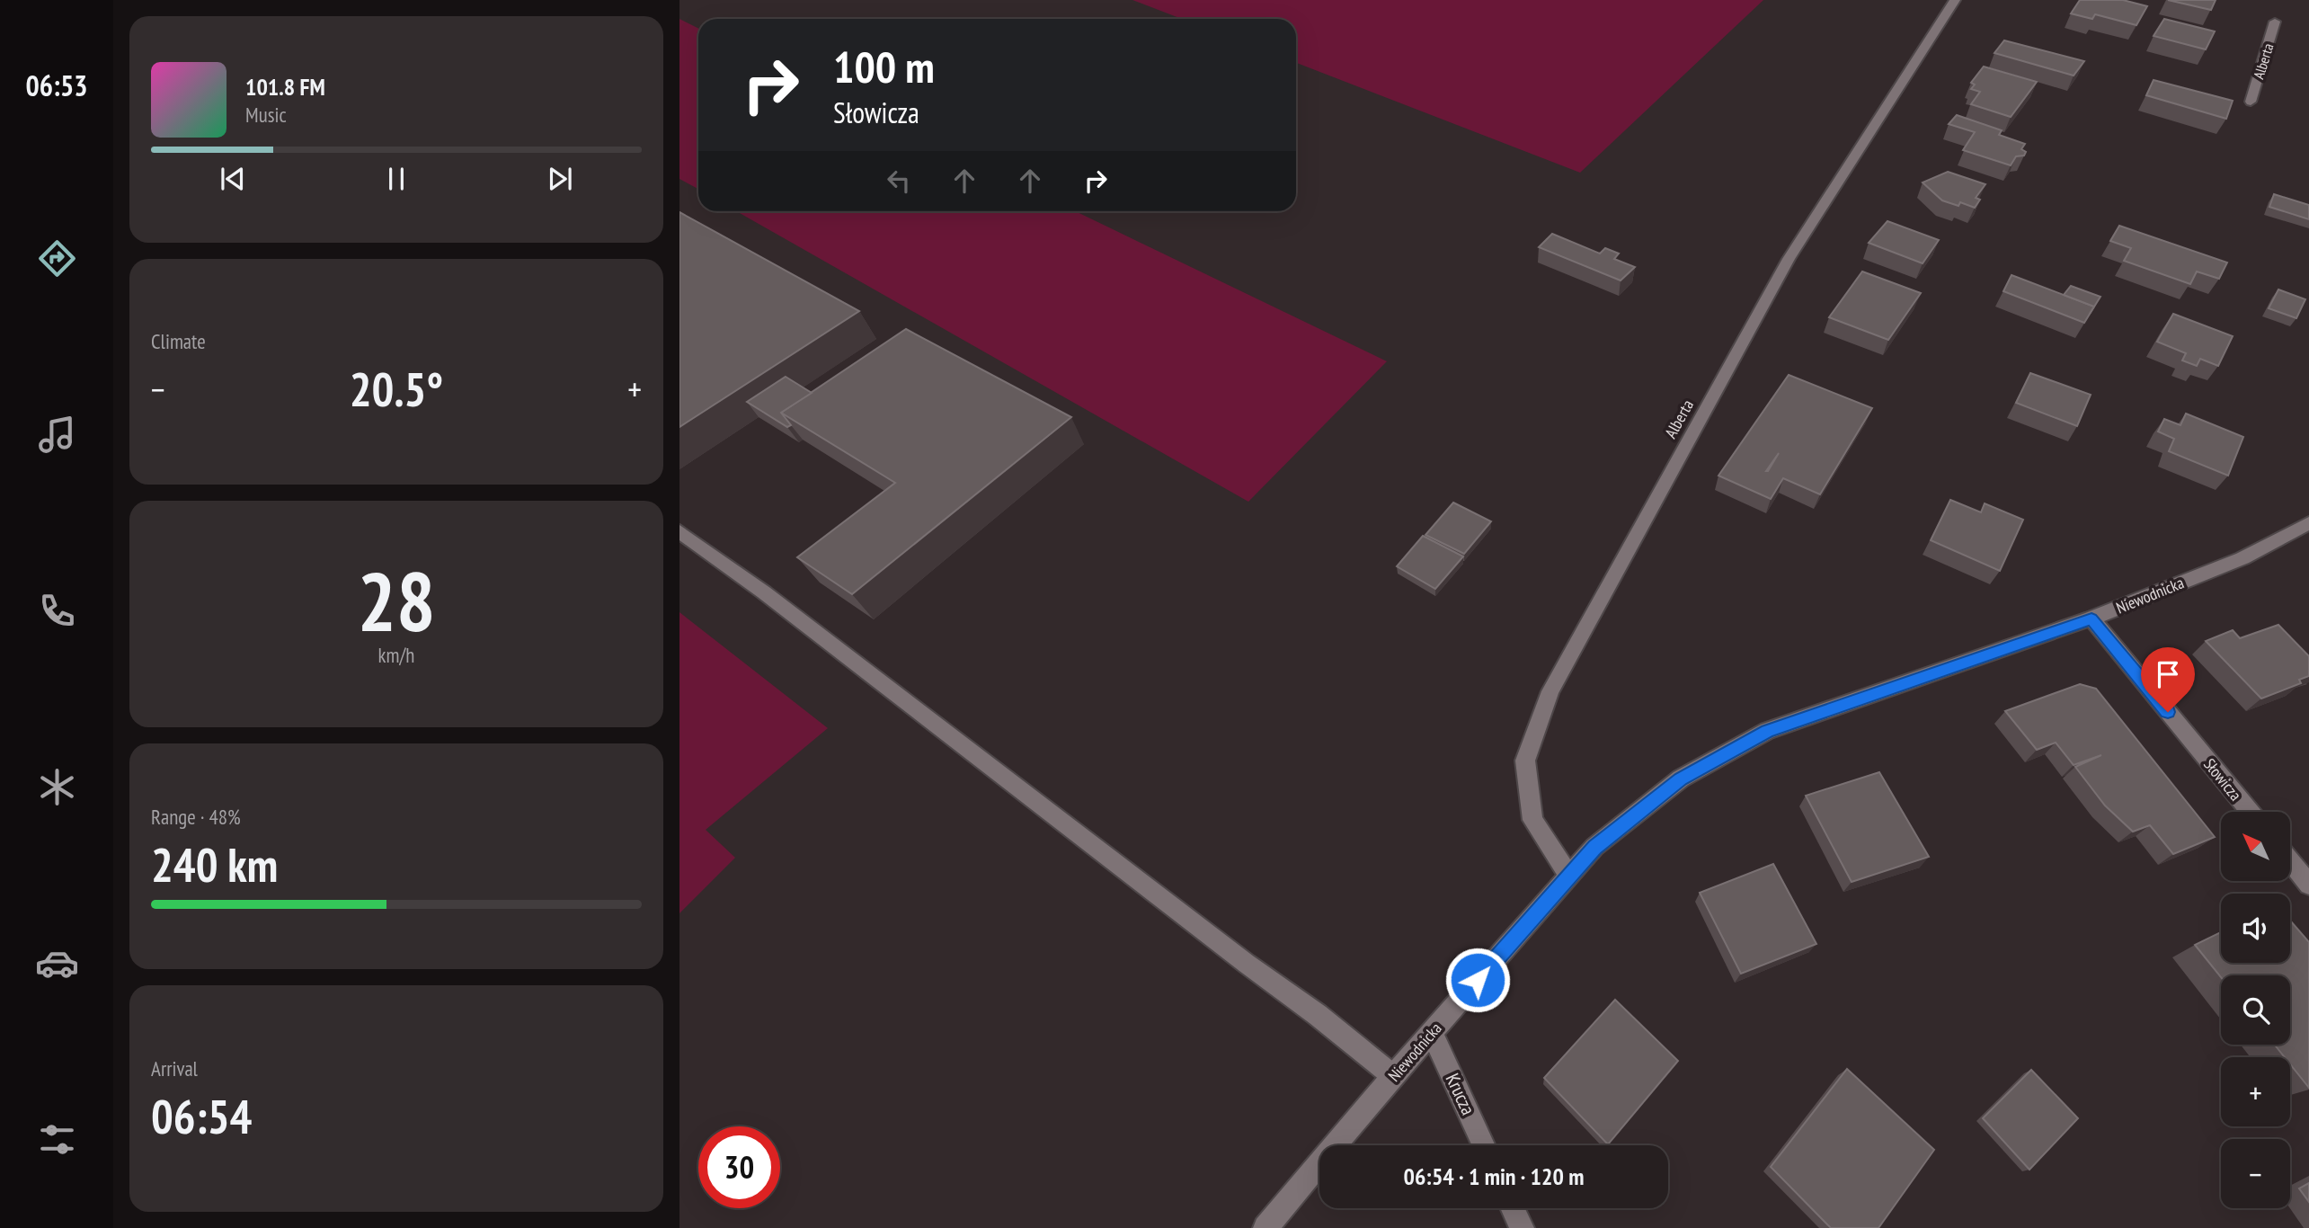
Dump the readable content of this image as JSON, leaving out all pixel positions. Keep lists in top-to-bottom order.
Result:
{
  "streets": {
    "street": [
      "Alberta",
      "Niewodnicka",
      "Słowicza",
      "Krucza"
    ]
  },
  "crossings": [
    ["Alberta", "Niewodnicka"],
    ["Niewodnicka", "Słowicza"],
    ["Niewodnicka", "Krucza"]
  ],
  "north": "top left",
  "page": {
    "tabs": "06:53",
    "turn": ["100 m", "Słowicza"],
    "song": ["101.8 FM", "Music"],
    "tile": [
      "Climate",
      ["28", "km/h"],
      ["Range · 48%", "240 km"],
      ["Arrival", "06:54"]
    ],
    "heat": ["−", "20.5°", "+"],
    "map_buttons": ["+", "−"],
    "limit": "30",
    "trip": "06:54 · 1 min · 120 m"
  }
}
